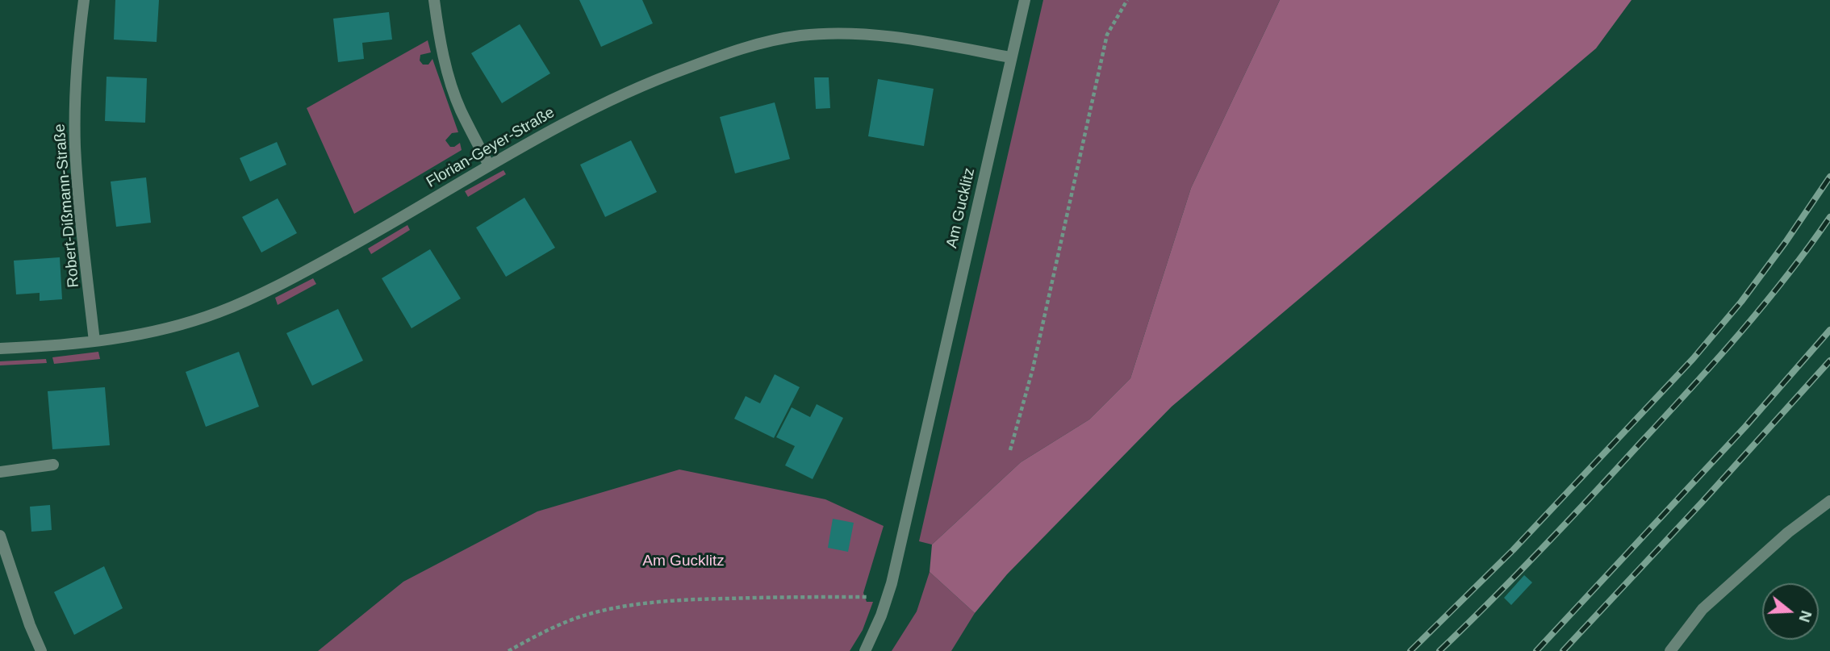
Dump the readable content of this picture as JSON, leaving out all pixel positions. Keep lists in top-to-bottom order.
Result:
{
  "streets": {
    "street": ["Florian-Geyer-Straße", "Robert-Dißmann-Straße", "Am Gucklitz"]
  },
  "crossings": [
    ["Florian-Geyer-Straße", "Robert-Dißmann-Straße"],
    ["Florian-Geyer-Straße", "Am Gucklitz"]
  ],
  "parks": ["Am Gucklitz"],
  "north": "right"
}
